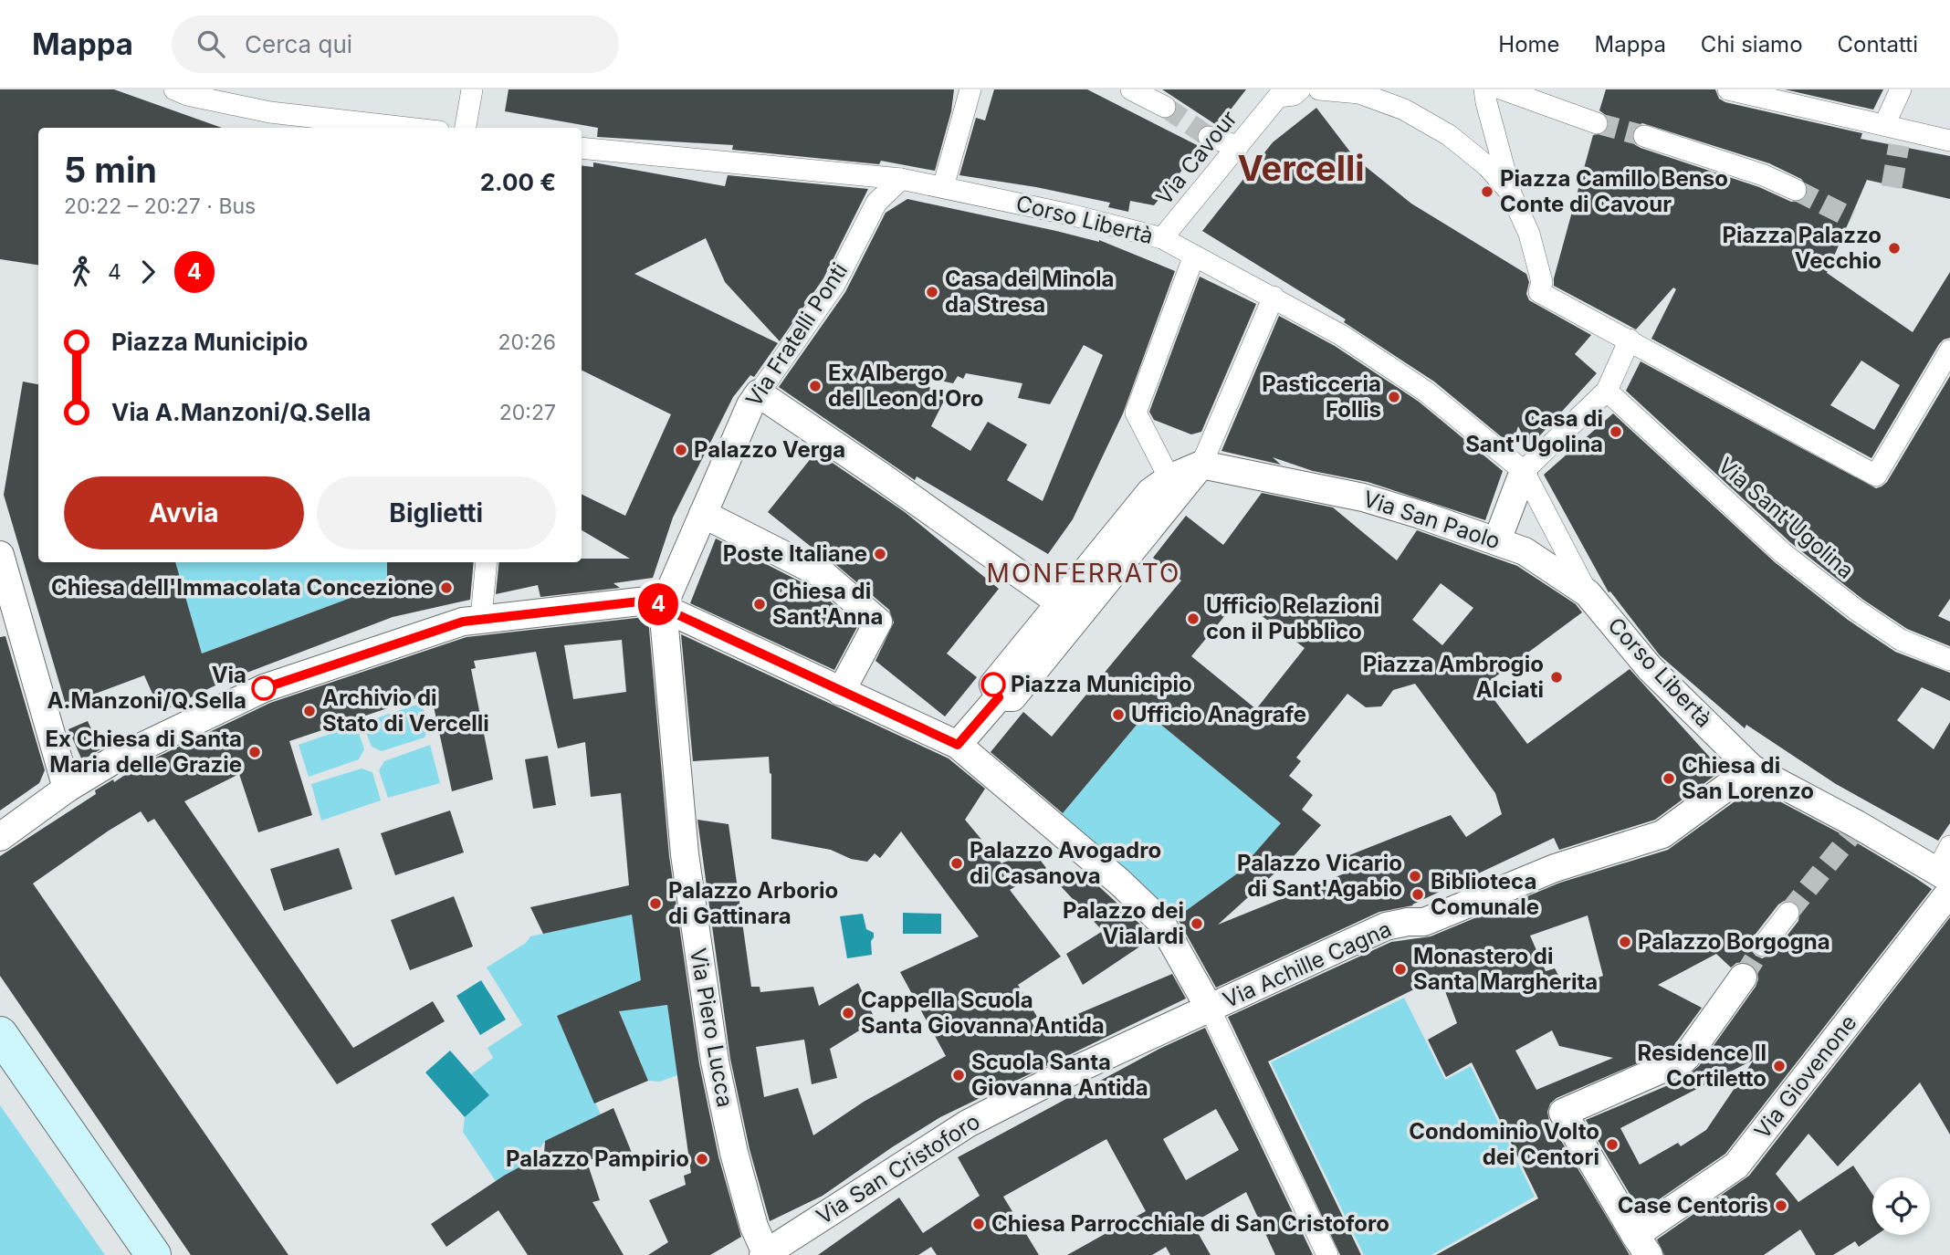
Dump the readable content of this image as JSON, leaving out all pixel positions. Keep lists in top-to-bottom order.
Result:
{
  "streets": {
    "street": [
      "Via Cavour",
      "Corso Libertà",
      "Via Fratelli Ponti",
      "Via Sant'Ugolina",
      "Via San Paolo",
      "Via Achille Cagna",
      "Via Piero Lucca",
      "Via Giovenone",
      "Via San Cristoforo"
    ]
  },
  "crossings": [
    ["Via Cavour", "Corso Libertà"],
    ["Corso Libertà", "Via Fratelli Ponti"],
    ["Corso Libertà", "Via San Paolo"],
    ["Corso Libertà", "Via Achille Cagna"],
    ["Corso Libertà", "Via Giovenone"],
    ["Via Fratelli Ponti", "Via Piero Lucca"],
    ["Via Achille Cagna", "Via San Cristoforo"],
    ["Via Piero Lucca", "Via San Cristoforo"]
  ],
  "districts": ["Vercelli", "MONFERRATO"],
  "places": [
    "Piazza Camillo Benso Conte di Cavour",
    "Piazza Palazzo Vecchio",
    "Casa dei Minola da Stresa",
    "Ex Albergo del Leon d'Oro",
    "Pasticceria Follis",
    "Casa di Sant'Ugolina",
    "Palazzo Verga",
    "Poste Italiane",
    "Chiesa dell'Immacolata Concezione",
    "Chiesa di Sant'Anna",
    "Ufficio Relazioni con il Pubblico",
    "Piazza Ambrogio Alciati",
    "Piazza Municipio",
    "Via A.Manzoni/Q.Sella",
    "Archivio di Stato di Vercelli",
    "Ufficio Anagrafe",
    "Ex Chiesa di Santa Maria delle Grazie",
    "Chiesa di San Lorenzo",
    "Palazzo Avogadro di Casanova",
    "Palazzo Vicario di Sant'Agabio",
    "Biblioteca Comunale",
    "Palazzo Arborio di Gattinara",
    "Palazzo dei Vialardi",
    "Palazzo Borgogna",
    "Monastero di Santa Margherita",
    "Cappella Scuola Santa Giovanna Antida",
    "Residence Il Cortiletto",
    "Scuola Santa Giovanna Antida",
    "Condominio Volto dei Centori",
    "Palazzo Pampirio",
    "Case Centoris",
    "Chiesa Parrocchiale di San Cristoforo"
  ],
  "lines": ["bus line 4"],
  "page": {
    "header": "Mappa",
    "search": "Cerca qui",
    "nav": [
      "Home",
      "Mappa",
      "Chi siamo",
      "Contatti"
    ],
    "on_map": "4",
    "heading": ["5 min", "20:22 – 20:27 · Bus", "2.00 €"],
    "legs": ["4", "4"],
    "list": [
      {
        "name": "Piazza Municipio",
        "value": "20:26"
      },
      {
        "name": "Via A.Manzoni/Q.Sella",
        "value": "20:27"
      }
    ],
    "buttons": ["Avvia", "Biglietti"]
  }
}
